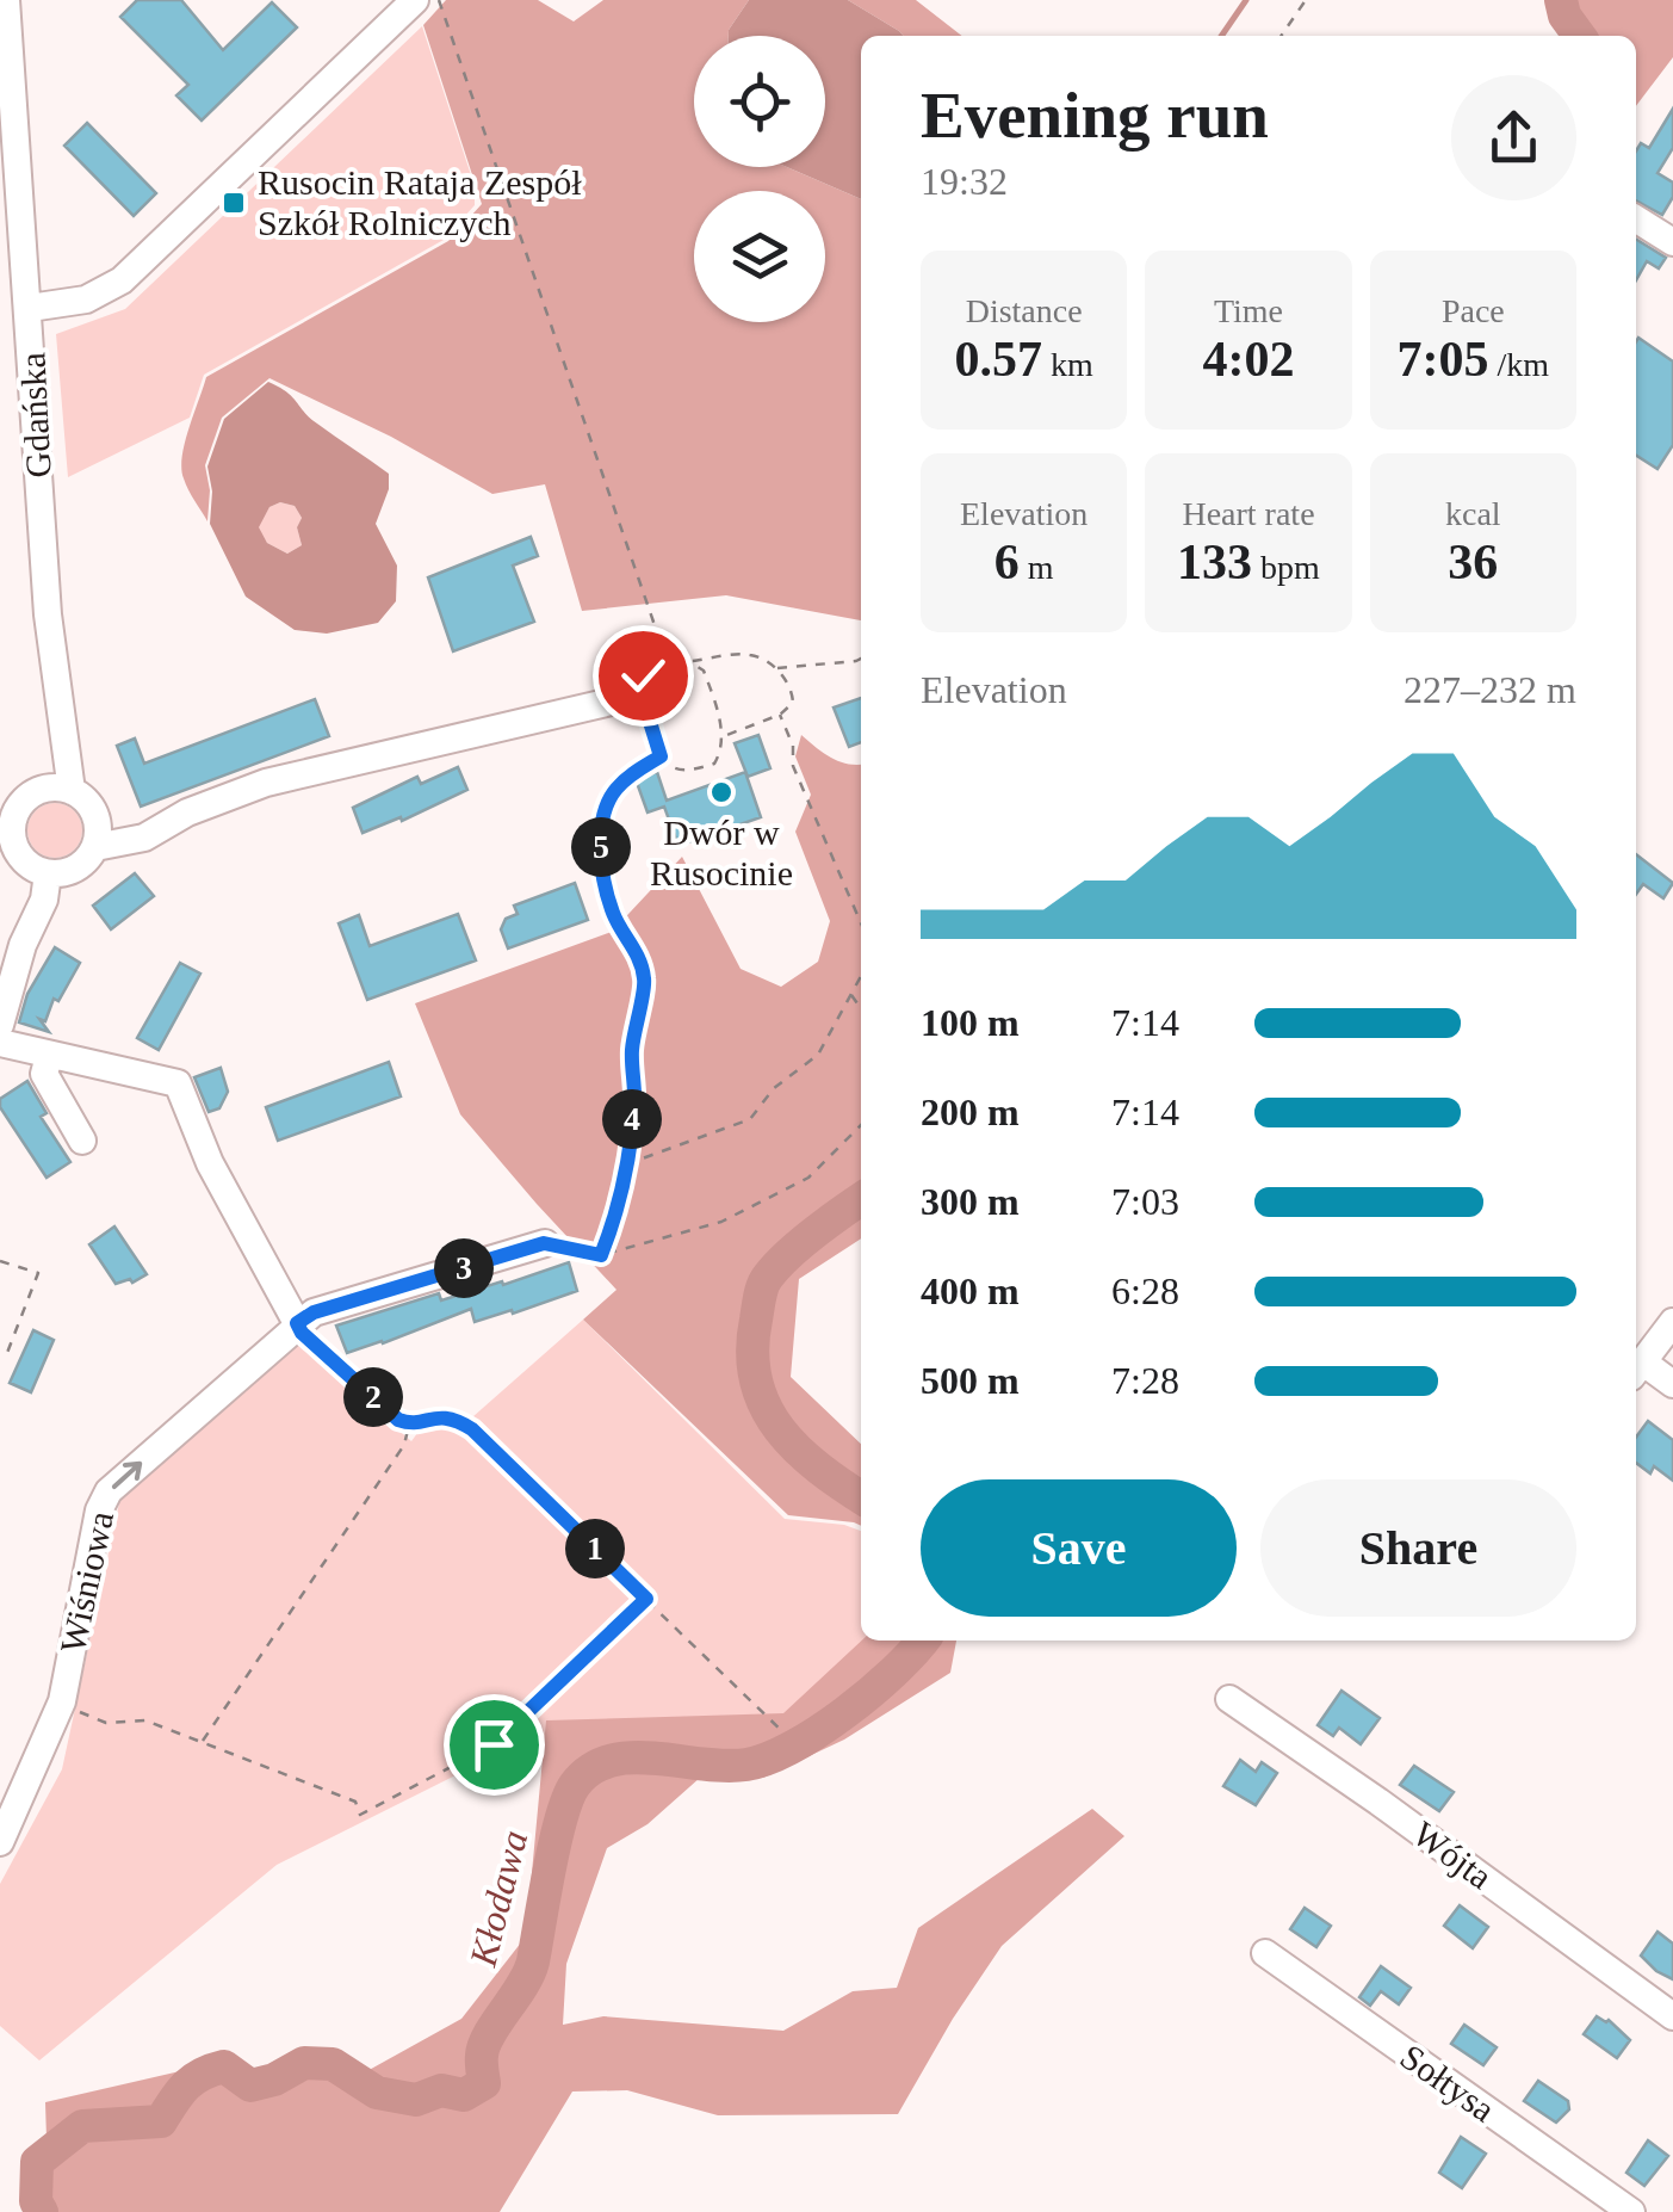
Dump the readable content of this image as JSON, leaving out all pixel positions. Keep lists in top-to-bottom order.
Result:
{
  "streets": {
    "street": [
      "Gdańska",
      "Wiśniowa",
      "Wójta",
      "Sołtysa"
    ]
  },
  "one_way": ["Wiśniowa"],
  "water": ["Kłodawa"],
  "places": {
    "transit": ["Rusocin Rataja Zespół Szkół Rolniczych"],
    "other": ["Dwór w Rusocinie"]
  },
  "page": {
    "heading": ["Evening run", "19:32"],
    "stats": [
      ["Distance", "0.57 km"],
      ["Time", "4:02"],
      ["Pace", "7:05 /km"],
      ["Elevation", "6 m"],
      ["Heart rate", "133 bpm"],
      ["kcal", "36"]
    ],
    "chart": ["Elevation", "227–232 m"],
    "pins": [
      "5",
      "4",
      "3",
      "2",
      "1"
    ],
    "list": [
      {
        "name": "100 m",
        "note": "7:14"
      },
      {
        "name": "200 m",
        "note": "7:14"
      },
      {
        "name": "300 m",
        "note": "7:03"
      },
      {
        "name": "400 m",
        "note": "6:28"
      },
      {
        "name": "500 m",
        "note": "7:28"
      }
    ],
    "buttons": ["Save", "Share"]
  }
}
